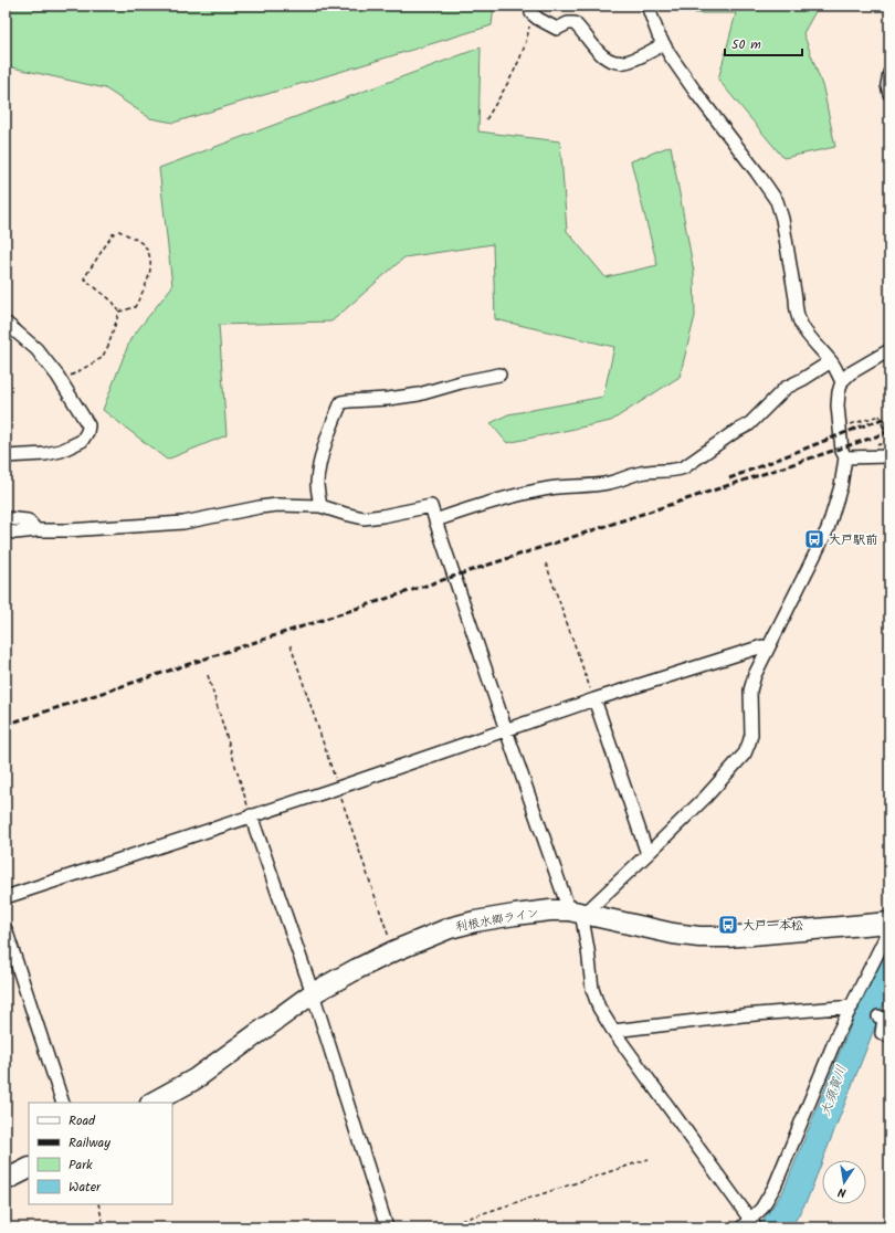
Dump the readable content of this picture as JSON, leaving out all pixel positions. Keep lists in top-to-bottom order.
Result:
{
  "streets": {
    "highway": ["利根水郷ライン"]
  },
  "water": ["大須賀川"],
  "places": {
    "bus stop": ["大戸駅前", "大戸一本松"]
  },
  "legend": [
    "Road",
    "Railway",
    "Park",
    "Water"
  ],
  "scale_bar": "50 m",
  "north": "bottom"
}
